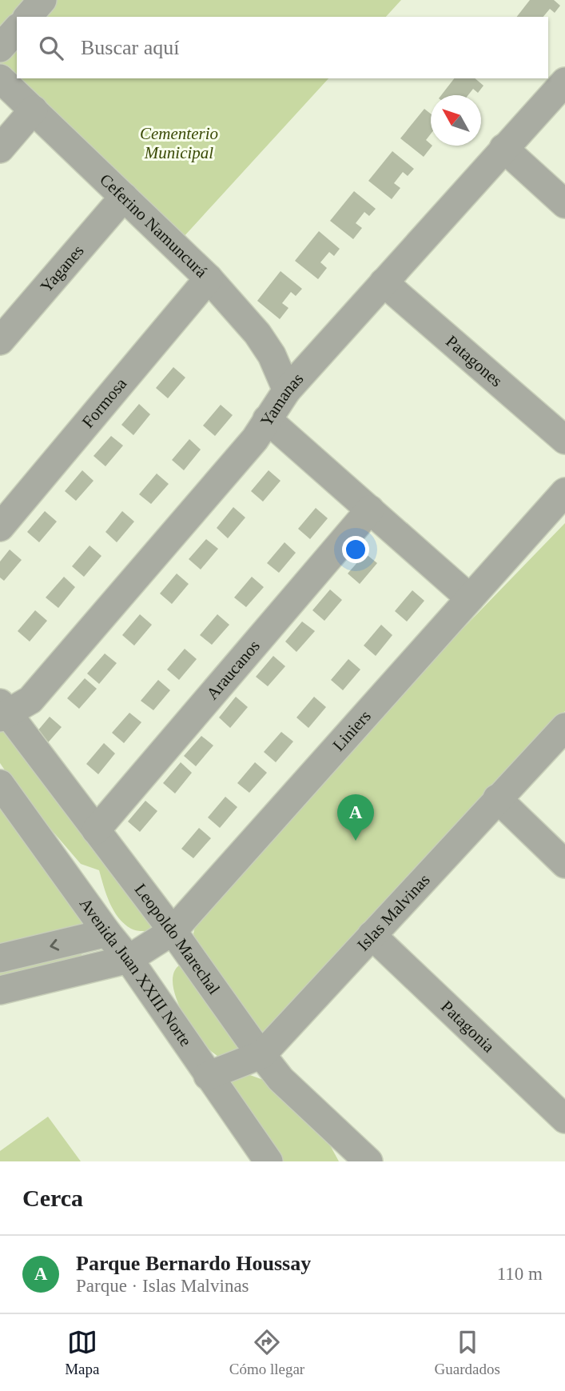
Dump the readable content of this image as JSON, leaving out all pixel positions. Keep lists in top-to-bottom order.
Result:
{
  "streets": {
    "street": [
      "Ceferino Namuncurá",
      "Yaganes",
      "Patagones",
      "Yamanas",
      "Formosa",
      "Araucanos",
      "Liniers",
      "Islas Malvinas",
      "Leopoldo Marechal",
      "Avenida Juan XXIII Norte",
      "Patagonia"
    ]
  },
  "crossings": [
    ["Ceferino Namuncurá", "Yaganes"],
    ["Ceferino Namuncurá", "Yamanas"],
    ["Ceferino Namuncurá", "Formosa"],
    ["Patagones", "Yamanas"],
    ["Yamanas", "Leopoldo Marechal"],
    ["Araucanos", "Leopoldo Marechal"],
    ["Liniers", "Leopoldo Marechal"],
    ["Liniers", "Avenida Juan XXIII Norte"],
    ["Islas Malvinas", "Leopoldo Marechal"],
    ["Islas Malvinas", "Avenida Juan XXIII Norte"],
    ["Islas Malvinas", "Patagonia"]
  ],
  "parks": ["Cementerio Municipal"],
  "north": "top left",
  "page": {
    "search": "Buscar aquí",
    "pins": "A",
    "heading": "Cerca",
    "list": [
      {
        "mark": "A",
        "name": "Parque Bernardo Houssay",
        "note": "Parque · Islas Malvinas",
        "value": "110 m"
      }
    ],
    "nav": ["Mapa", "Cómo llegar", "Guardados"]
  }
}
